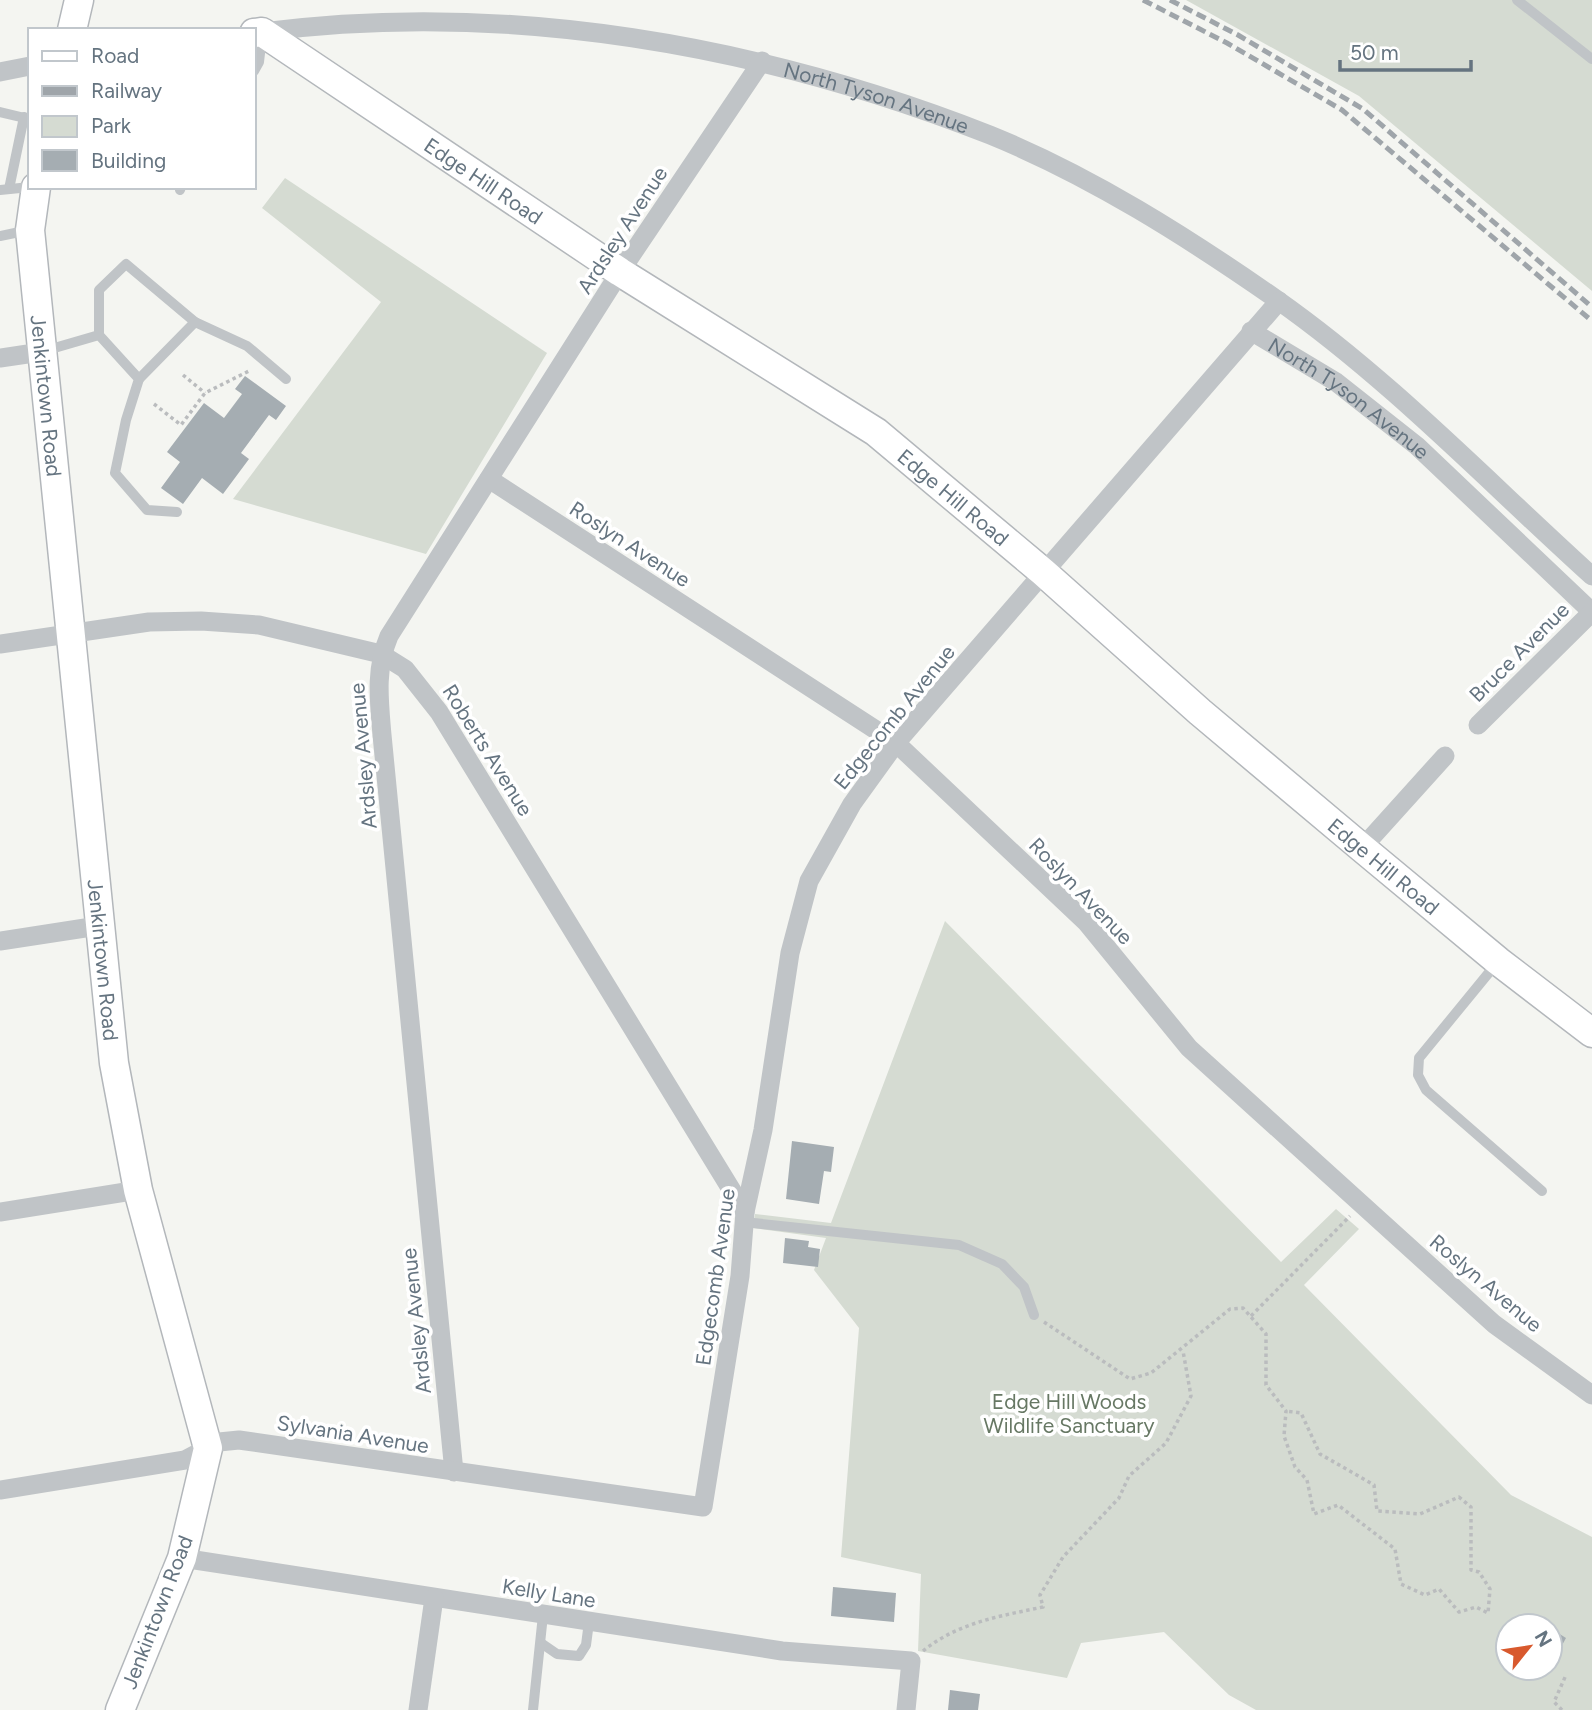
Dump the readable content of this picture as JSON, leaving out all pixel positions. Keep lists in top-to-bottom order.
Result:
{
  "streets": {
    "street": [
      "North Tyson Avenue",
      "Edge Hill Road",
      "Ardsley Avenue",
      "Jenkintown Road",
      "Roslyn Avenue",
      "Bruce Avenue",
      "Edgecomb Avenue",
      "Roberts Avenue",
      "Sylvania Avenue",
      "Kelly Lane"
    ]
  },
  "crossings": [
    ["North Tyson Avenue", "Edge Hill Road"],
    ["North Tyson Avenue", "Ardsley Avenue"],
    ["North Tyson Avenue", "Bruce Avenue"],
    ["North Tyson Avenue", "Edgecomb Avenue"],
    ["Edge Hill Road", "Ardsley Avenue"],
    ["Edge Hill Road", "Edgecomb Avenue"],
    ["Ardsley Avenue", "Roslyn Avenue"],
    ["Ardsley Avenue", "Roberts Avenue"],
    ["Ardsley Avenue", "Sylvania Avenue"],
    ["Jenkintown Road", "Roberts Avenue"],
    ["Jenkintown Road", "Sylvania Avenue"],
    ["Jenkintown Road", "Kelly Lane"],
    ["Roslyn Avenue", "Edgecomb Avenue"],
    ["Edgecomb Avenue", "Roberts Avenue"],
    ["Edgecomb Avenue", "Sylvania Avenue"]
  ],
  "parks": ["Edge Hill Woods Wildlife Sanctuary"],
  "legend": [
    "Road",
    "Railway",
    "Park",
    "Building"
  ],
  "scale_bar": "50 m",
  "north": "top right"
}
